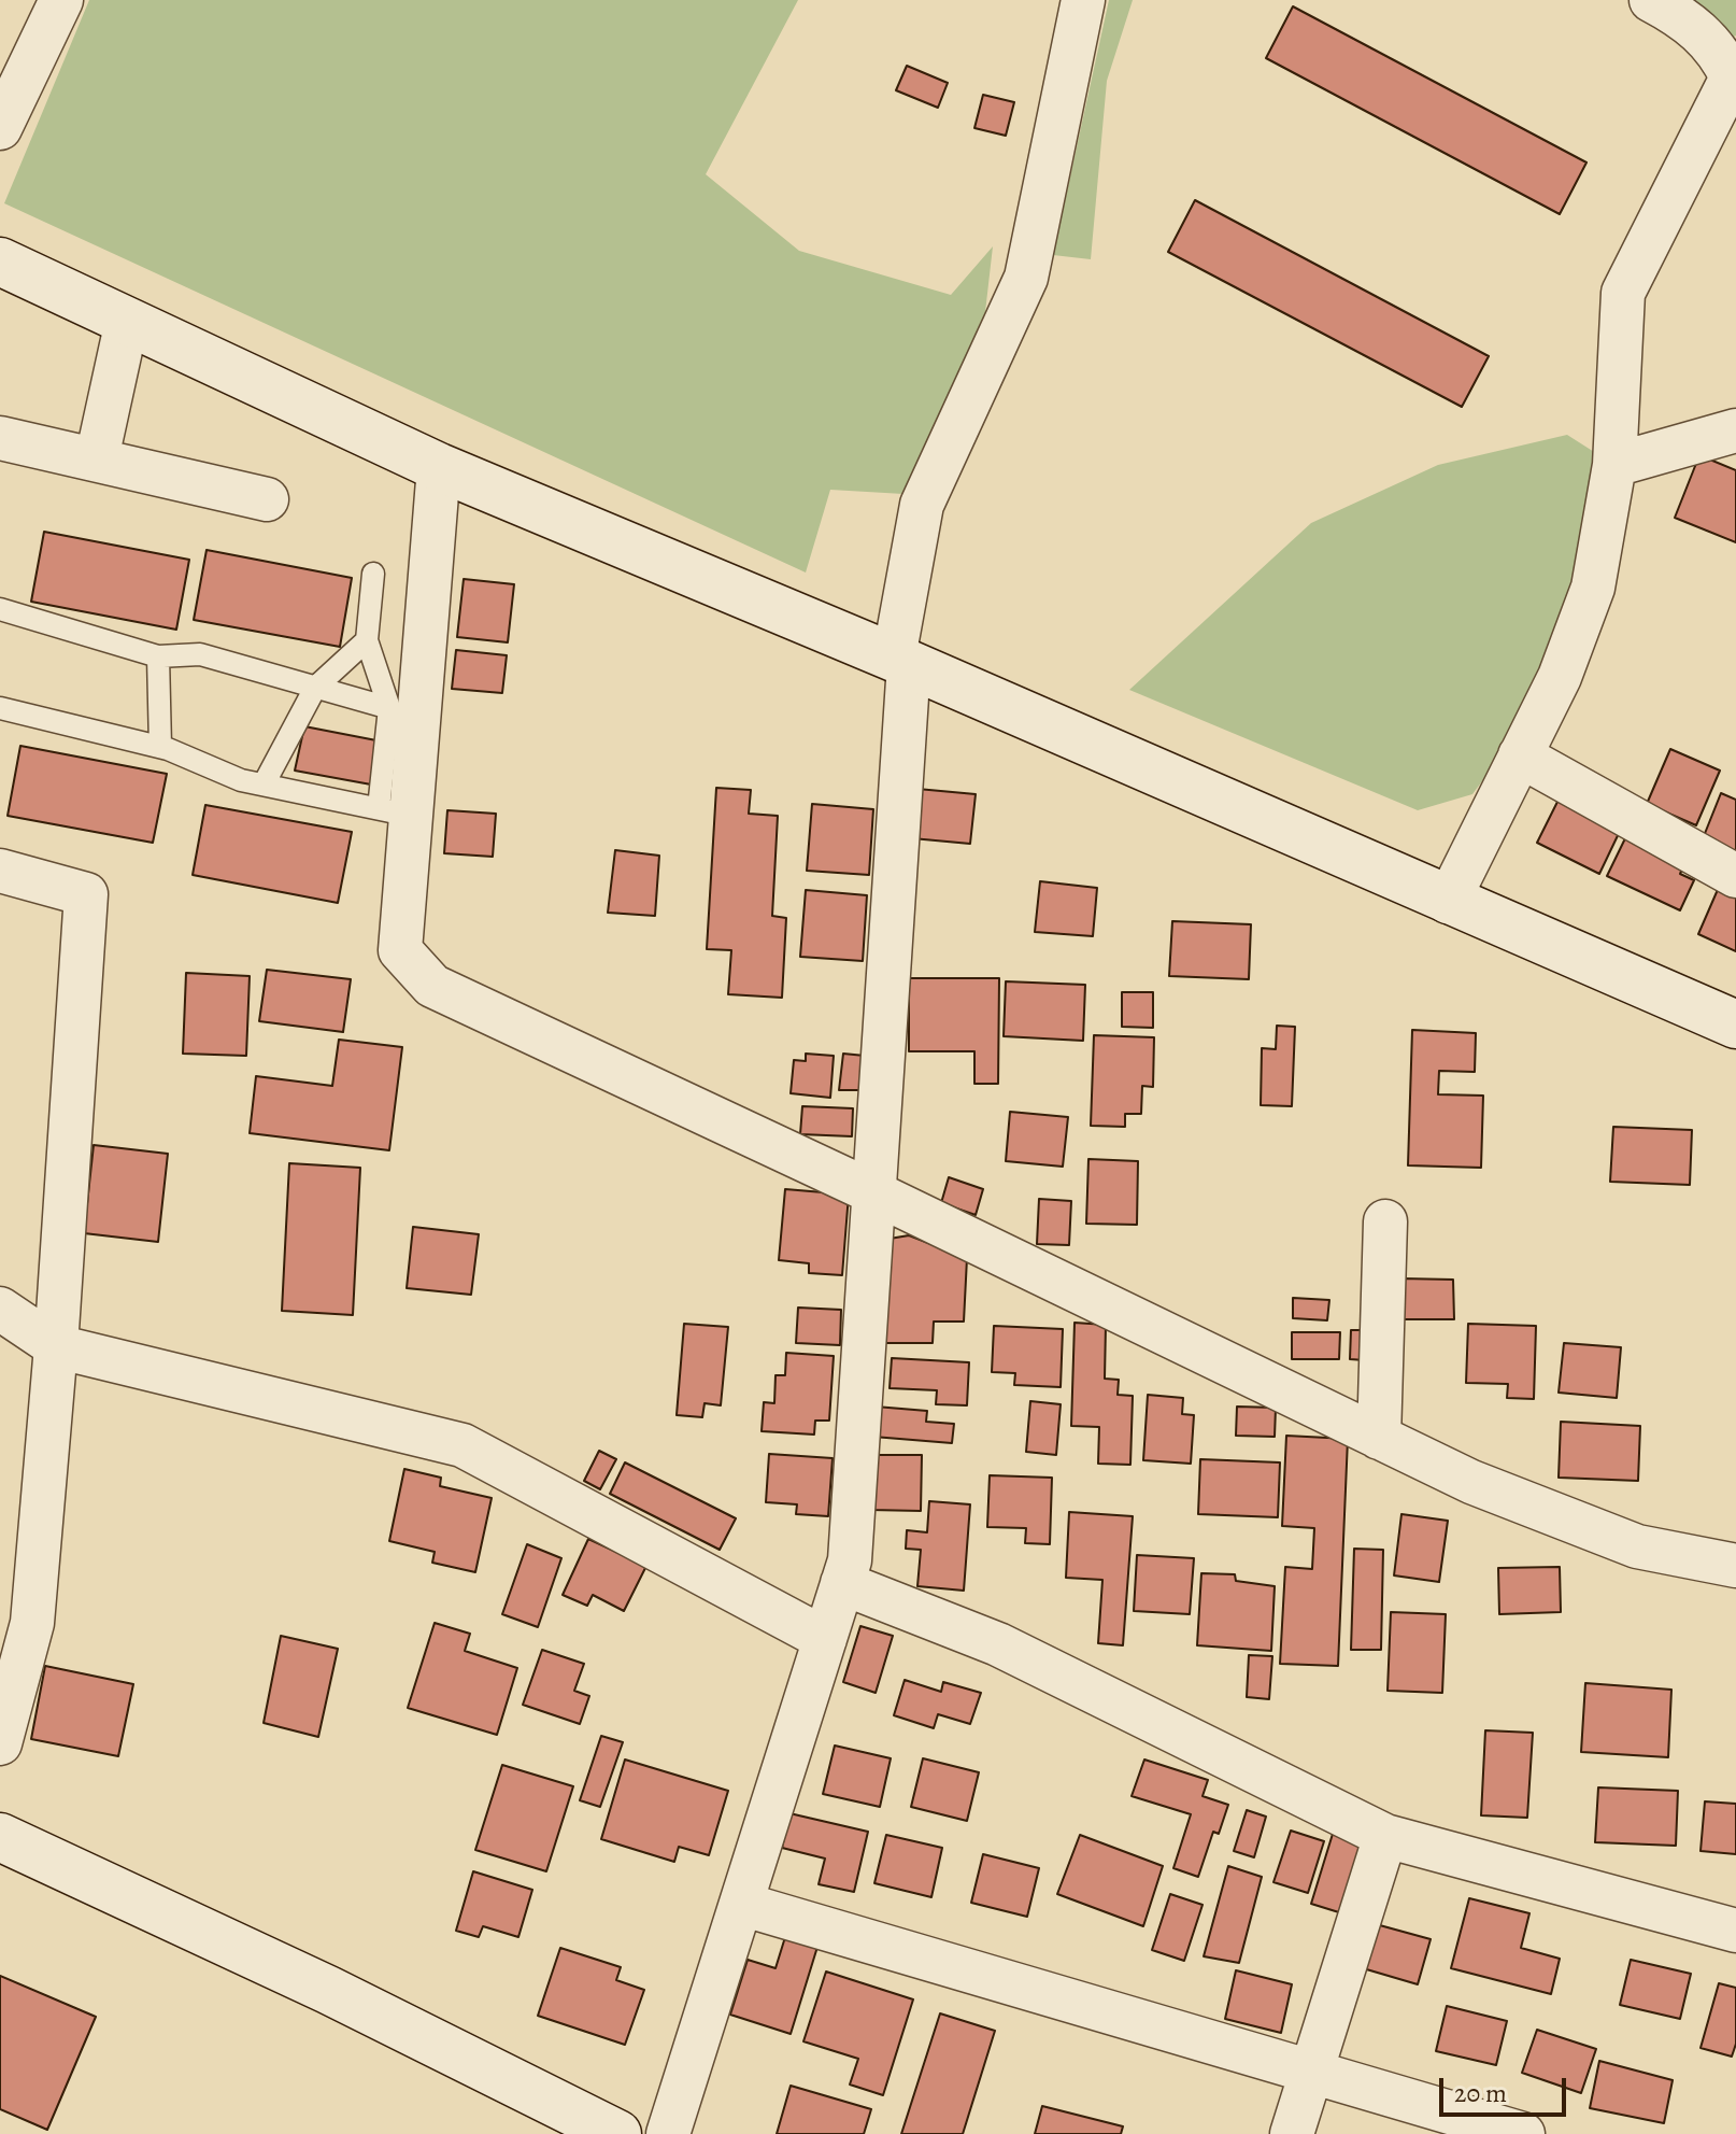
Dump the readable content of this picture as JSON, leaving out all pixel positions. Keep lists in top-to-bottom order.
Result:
{
  "scale_bar": "20 m"
}
